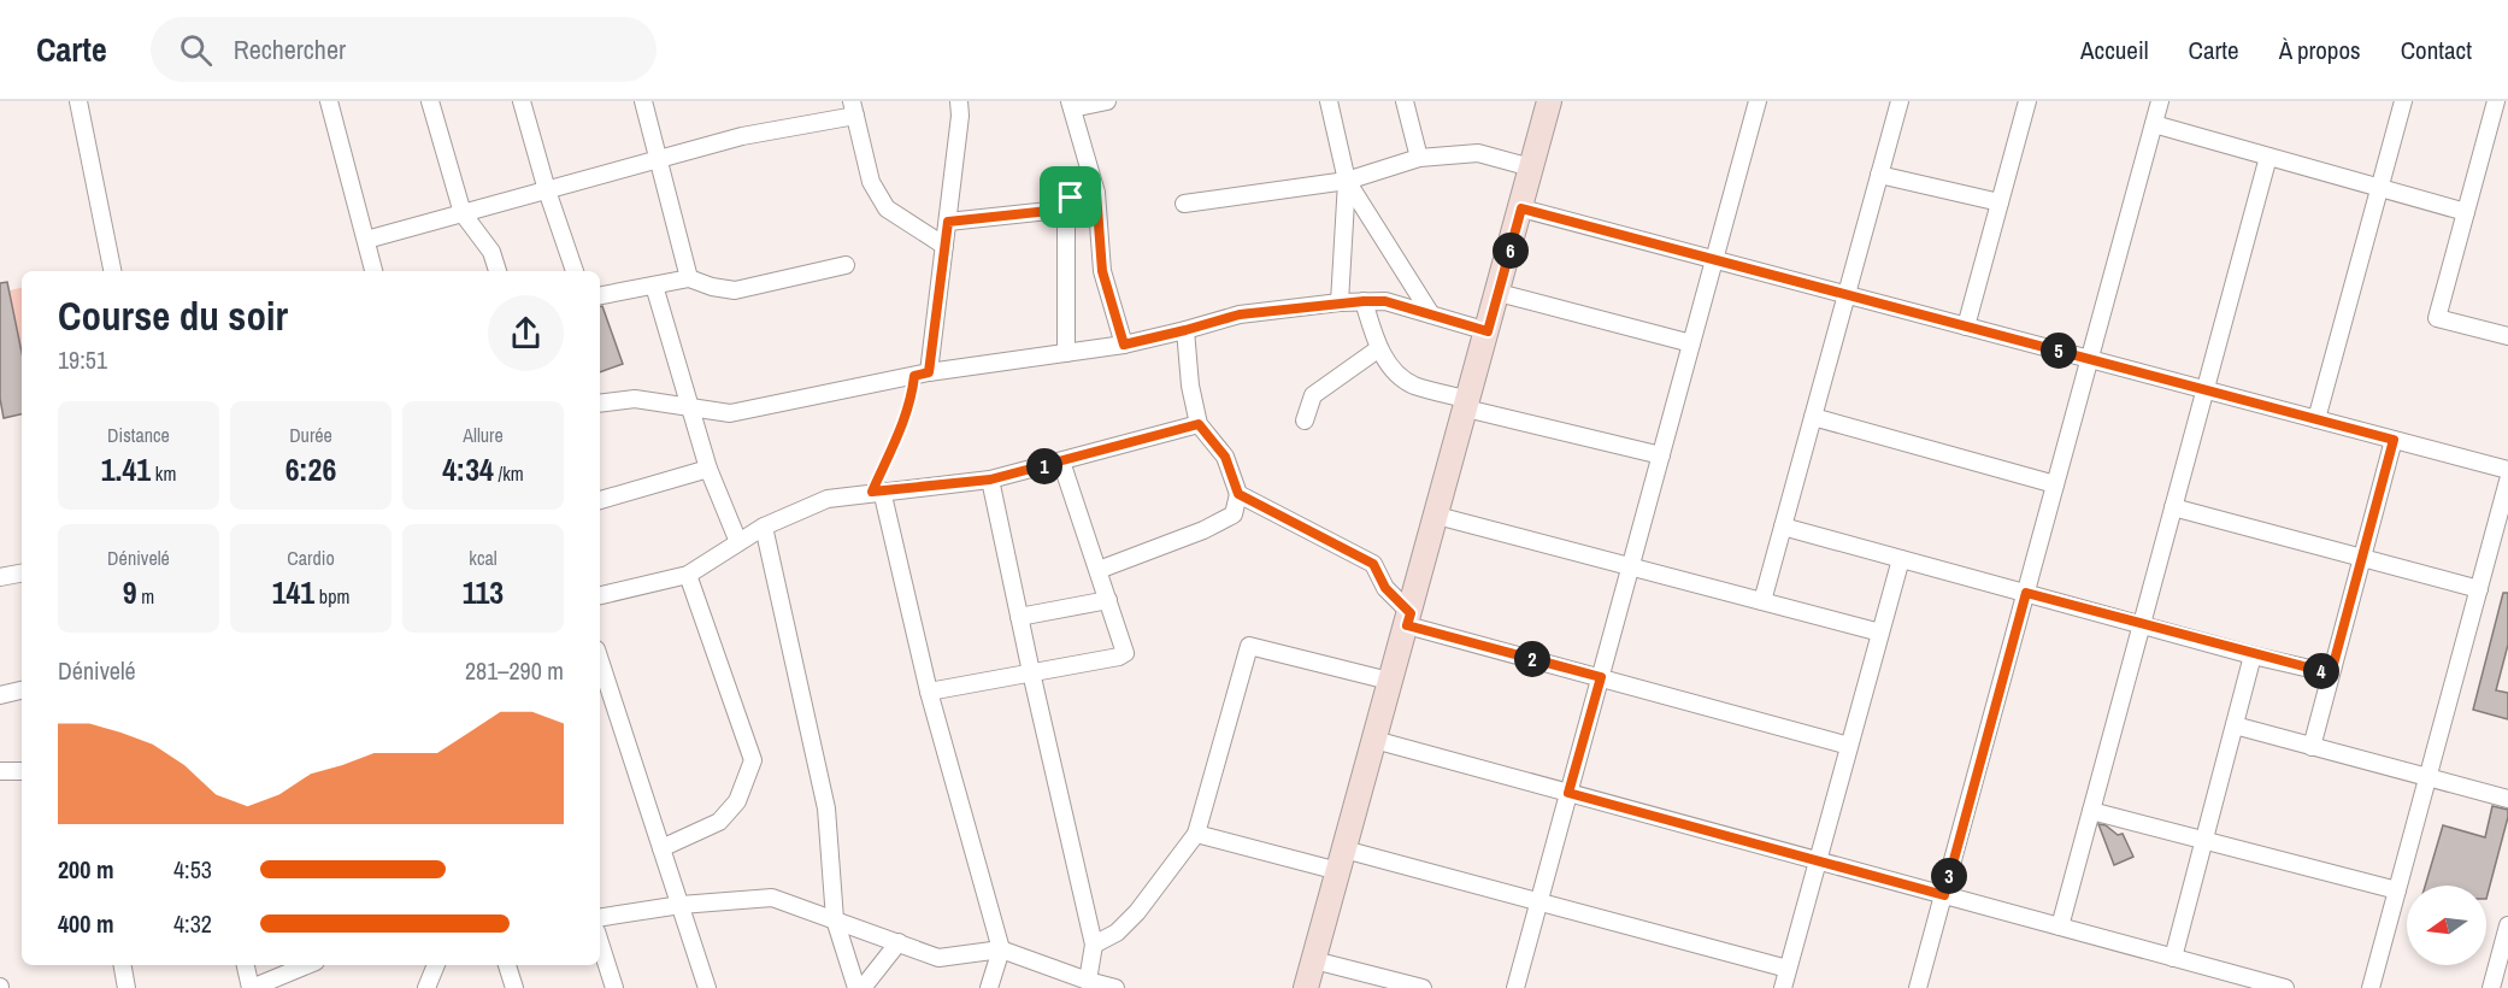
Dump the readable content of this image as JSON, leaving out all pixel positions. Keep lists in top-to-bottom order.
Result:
{
  "north": "left",
  "page": {
    "header": "Carte",
    "search": "Rechercher",
    "nav": [
      "Accueil",
      "Carte",
      "À propos",
      "Contact"
    ],
    "pins": [
      "6",
      "5",
      "1",
      "2",
      "4",
      "3"
    ],
    "heading": ["Course du soir", "19:51"],
    "stats": [
      ["Distance", "1.41 km"],
      ["Durée", "6:26"],
      ["Allure", "4:34 /km"],
      ["Dénivelé", "9 m"],
      ["Cardio", "141 bpm"],
      ["kcal", "113"]
    ],
    "chart": ["Dénivelé", "281–290 m"],
    "list": [
      {
        "name": "200 m",
        "note": "4:53"
      },
      {
        "name": "400 m",
        "note": "4:32"
      }
    ]
  }
}
